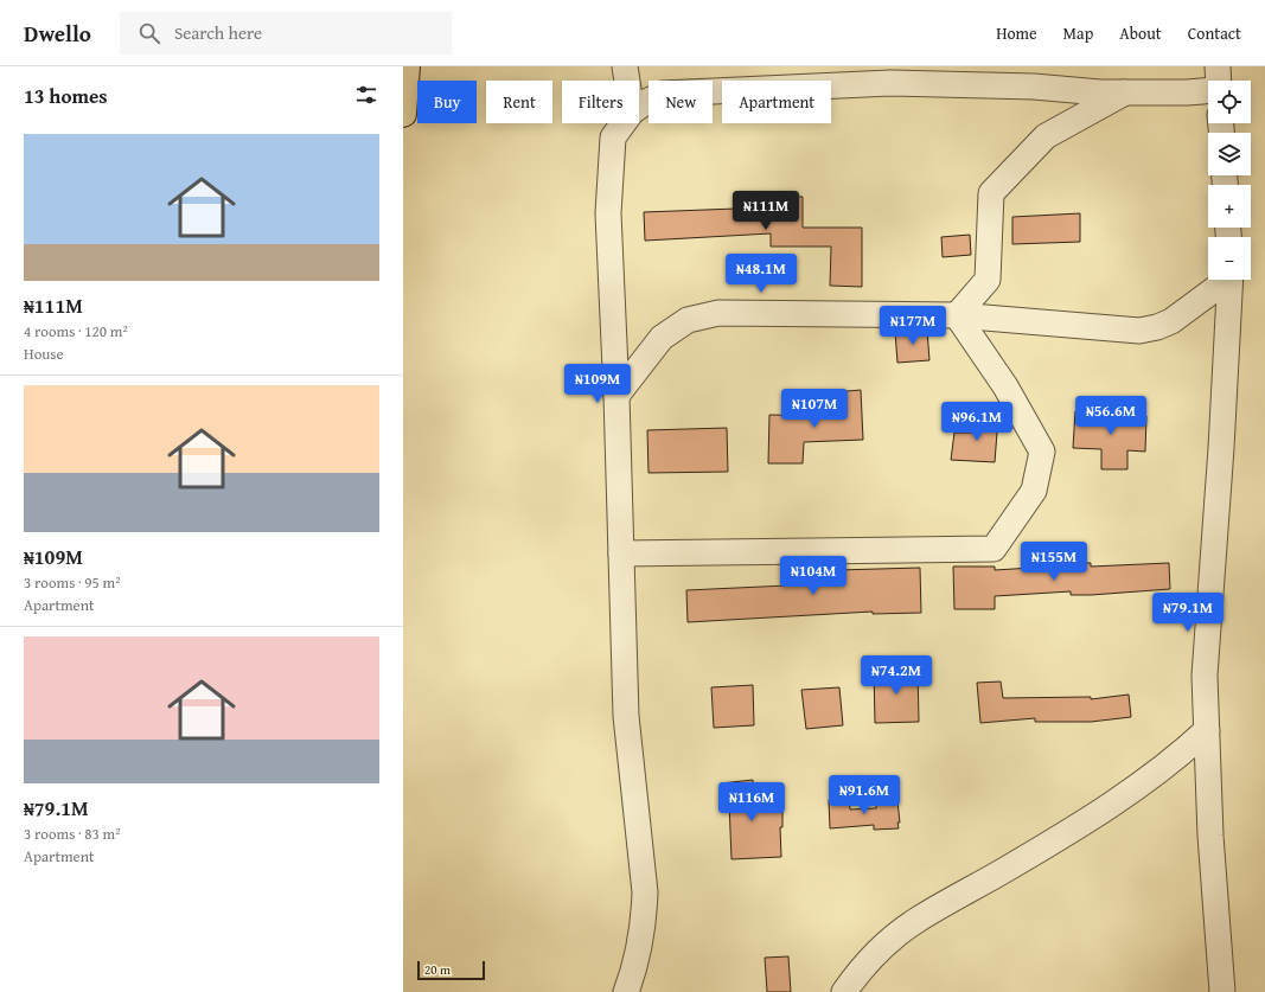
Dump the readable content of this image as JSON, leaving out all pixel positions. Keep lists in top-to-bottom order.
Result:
{
  "scale_bar": "20 m",
  "page": {
    "header": "Dwello",
    "search": "Search here",
    "nav": [
      "Home",
      "Map",
      "About",
      "Contact"
    ],
    "heading": "13 homes",
    "map_buttons": ["+", "−"],
    "chip": [
      "Buy",
      "Rent",
      "Filters",
      "New",
      "Apartment"
    ],
    "list": [
      {
        "name": "₦111M",
        "note": "4 rooms · 120 m² · House"
      },
      {
        "name": "₦109M",
        "note": "3 rooms · 95 m² · Apartment"
      },
      {
        "name": "₦79.1M",
        "note": "3 rooms · 83 m² · Apartment"
      }
    ],
    "price": [
      "₦111M",
      "₦48.1M",
      "₦177M",
      "₦109M",
      "₦107M",
      "₦56.6M",
      "₦96.1M",
      "₦155M",
      "₦104M",
      "₦79.1M",
      "₦74.2M",
      "₦91.6M",
      "₦116M"
    ],
    "scale": "20 m"
  }
}
